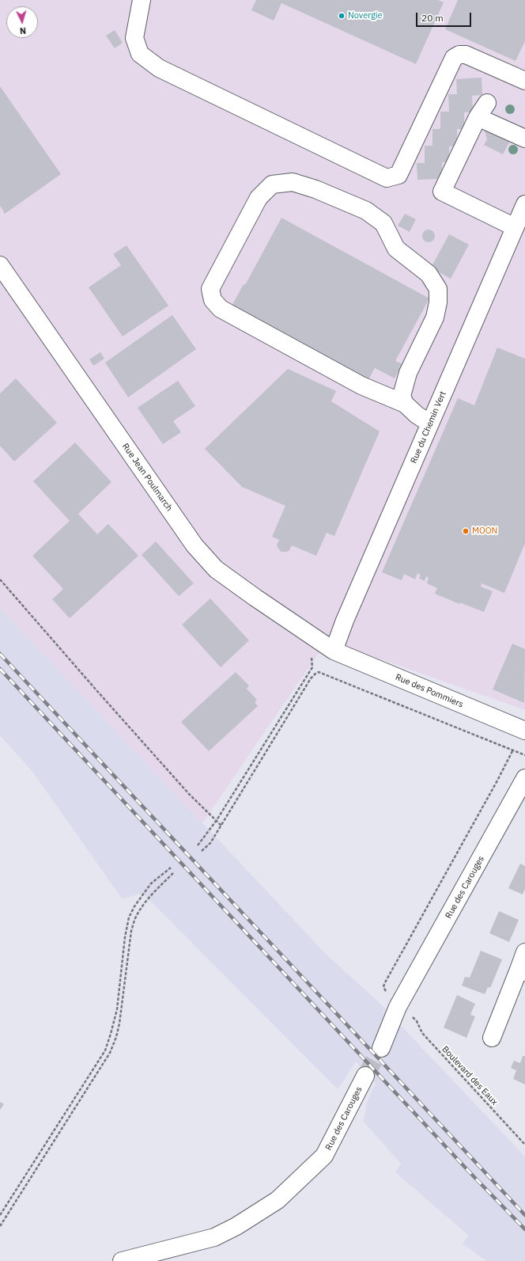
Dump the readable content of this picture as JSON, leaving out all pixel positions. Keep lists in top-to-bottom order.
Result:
{
  "streets": {
    "street": [
      "Rue du Chemin Vert",
      "Rue Jean Poulmarch",
      "Rue des Pommiers",
      "Rue des Carouges"
    ],
    "path": ["Boulevard des Eaux"]
  },
  "crossings": [
    ["Rue du Chemin Vert", "Rue Jean Poulmarch"],
    ["Rue du Chemin Vert", "Rue des Pommiers"],
    ["Rue Jean Poulmarch", "Rue des Pommiers"]
  ],
  "places": ["Novergie", "MOON"],
  "scale_bar": "20 m",
  "north": "bottom"
}
